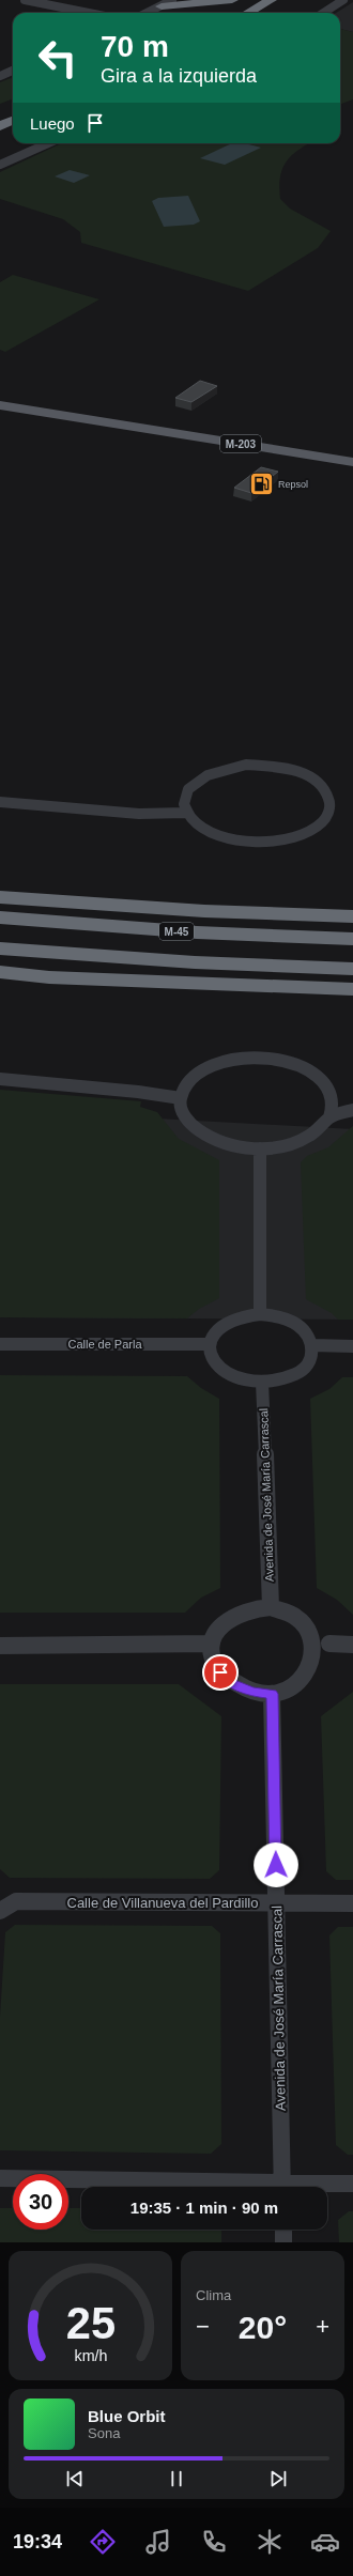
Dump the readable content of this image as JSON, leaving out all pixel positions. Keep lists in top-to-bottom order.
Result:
{
  "streets": {
    "highway": ["M-45"],
    "main road": ["M-203"],
    "street": ["Calle de Parla", "Avenida de José María Carrascal", "Calle de Villanueva del Pardillo"]
  },
  "crossings": [
    ["Calle de Parla", "Avenida de José María Carrascal"],
    ["Avenida de José María Carrascal", "Calle de Villanueva del Pardillo"]
  ],
  "places": {
    "fuel station": ["Repsol"]
  },
  "page": {
    "turn": ["70 m", "Gira a la izquierda"],
    "then": "Luego",
    "limit": "30",
    "trip": "19:35 · 1 min · 90 m",
    "tile": "Clima",
    "heat": ["−", "20°", "+"],
    "song": ["Blue Orbit", "Sona"],
    "tabs": "19:34",
    "gauge": ["25", "km/h"]
  }
}
